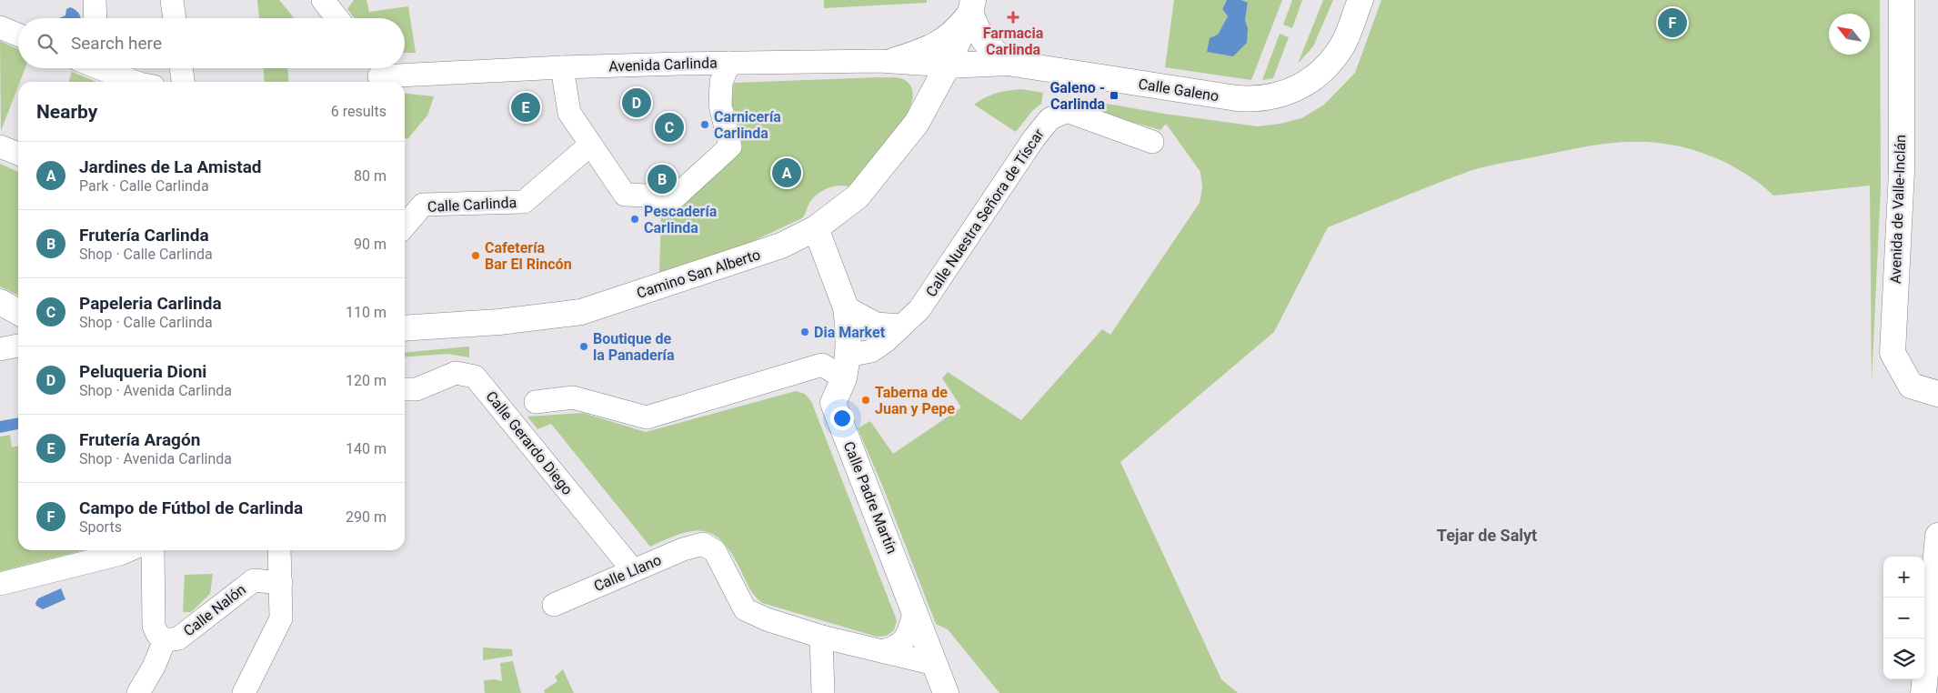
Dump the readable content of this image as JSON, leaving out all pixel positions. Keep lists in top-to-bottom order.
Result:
{
  "streets": {
    "street": [
      "Avenida Carlinda",
      "Calle Galeno",
      "Calle Carlinda",
      "Avenida de Valle-Inclán",
      "Calle Nuestra Señora de Tíscar",
      "Camino San Alberto",
      "Calle Gerardo Diego",
      "Calle Padre Martín",
      "Calle Llano",
      "Calle Nalón"
    ]
  },
  "crossings": [
    ["Avenida Carlinda", "Calle Galeno"],
    ["Avenida Carlinda", "Camino San Alberto"],
    ["Calle Galeno", "Camino San Alberto"],
    ["Calle Nuestra Señora de Tíscar", "Calle Padre Martín"],
    ["Camino San Alberto", "Calle Padre Martín"],
    ["Calle Gerardo Diego", "Calle Llano"]
  ],
  "districts": ["Tejar de Salyt"],
  "places": {
    "health": ["Farmacia Carlinda"],
    "transit": ["Galeno - Carlinda"],
    "other": [
      "Carnicería Carlinda",
      "Pescadería Carlinda",
      "Cafetería Bar El Rincón",
      "Dia Market",
      "Boutique de la Panadería",
      "Taberna de Juan y Pepe"
    ]
  },
  "north": "top left",
  "page": {
    "pins": [
      "F",
      "D",
      "E",
      "C",
      "A",
      "B"
    ],
    "search": "Search here",
    "heading": ["Nearby", "6 results"],
    "list": [
      {
        "mark": "A",
        "name": "Jardines de La Amistad",
        "note": "Park · Calle Carlinda",
        "value": "80 m"
      },
      {
        "mark": "B",
        "name": "Frutería Carlinda",
        "note": "Shop · Calle Carlinda",
        "value": "90 m"
      },
      {
        "mark": "C",
        "name": "Papeleria Carlinda",
        "note": "Shop · Calle Carlinda",
        "value": "110 m"
      },
      {
        "mark": "D",
        "name": "Peluqueria Dioni",
        "note": "Shop · Avenida Carlinda",
        "value": "120 m"
      },
      {
        "mark": "E",
        "name": "Frutería Aragón",
        "note": "Shop · Avenida Carlinda",
        "value": "140 m"
      },
      {
        "mark": "F",
        "name": "Campo de Fútbol de Carlinda",
        "note": "Sports",
        "value": "290 m"
      }
    ],
    "map_buttons": ["+", "−"]
  }
}
